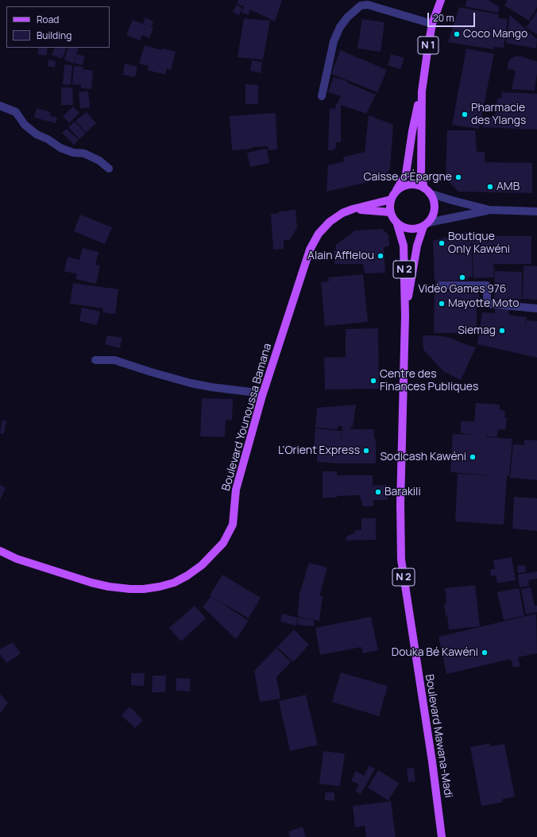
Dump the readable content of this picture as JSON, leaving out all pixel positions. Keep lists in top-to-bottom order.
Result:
{
  "streets": {
    "main road": [
      "N 1",
      "N 2",
      "Boulevard Younoussa Bamana",
      "Boulevard Mawana-Madi"
    ]
  },
  "crossings": [
    ["N 1", "Boulevard Younoussa Bamana"],
    ["N 1", "Boulevard Mawana-Madi"],
    ["Boulevard Younoussa Bamana", "Boulevard Mawana-Madi"]
  ],
  "places": [
    "Coco Mango",
    "Pharmacie des Ylangs",
    "Caisse d'Épargne",
    "AMB",
    "Boutique Only Kawéni",
    "Alain Afflelou",
    "Vidéo Games 976",
    "Mayotte Moto",
    "Siemag",
    "Centre des Finances Publiques",
    "L'Orient Express",
    "Sodicash Kawéni",
    "Barakili",
    "Douka Bé Kawéni"
  ],
  "legend": ["Road", "Building"],
  "scale_bar": "20 m"
}
